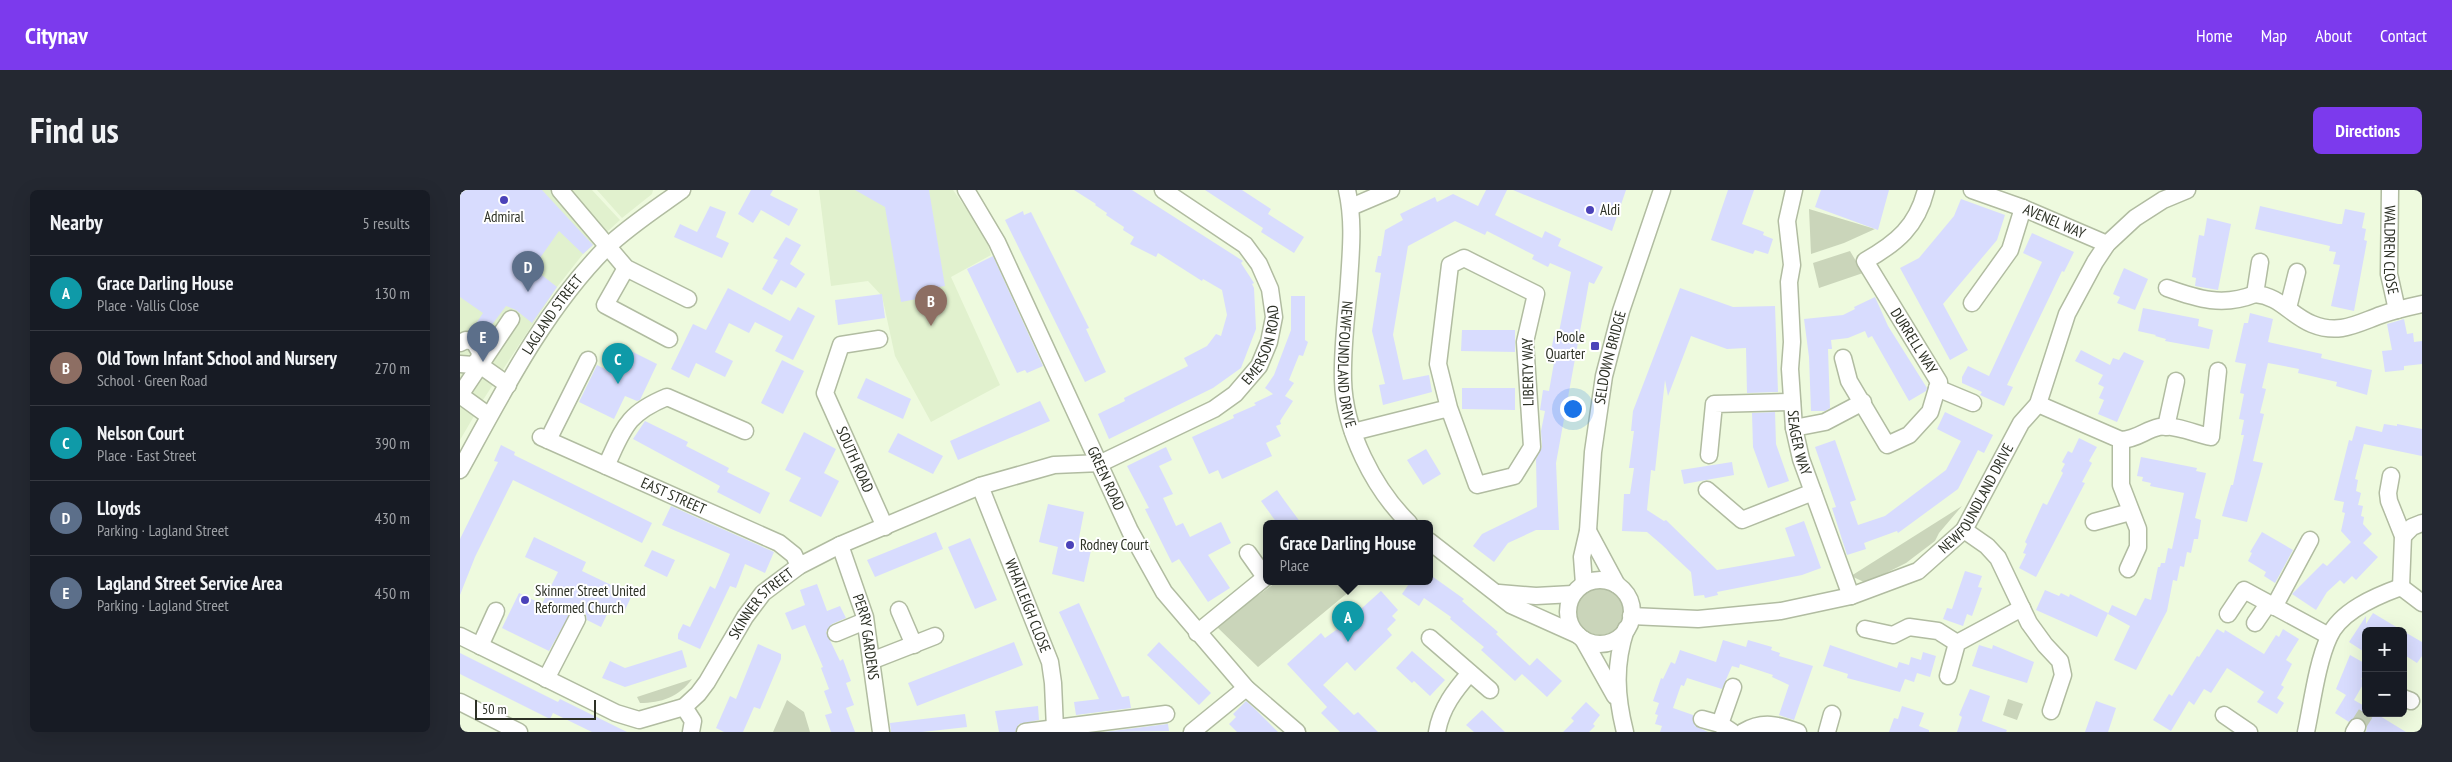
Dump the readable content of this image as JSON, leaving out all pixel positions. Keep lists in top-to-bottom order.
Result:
{
  "streets": {
    "street": [
      "AVENEL WAY",
      "WALDREN CLOSE",
      "LAGLAND STREET",
      "DURRELL WAY",
      "EMERSON ROAD",
      "SELDOWN BRIDGE",
      "NEWFOUNDLAND DRIVE",
      "LIBERTY WAY",
      "SEAGER WAY",
      "SOUTH ROAD",
      "GREEN ROAD",
      "EAST STREET",
      "SKINNER STREET",
      "WHATLEIGH CLOSE",
      "PERRY GARDENS"
    ]
  },
  "crossings": [
    ["AVENEL WAY", "NEWFOUNDLAND DRIVE"],
    ["EMERSON ROAD", "GREEN ROAD"],
    ["EMERSON ROAD", "SKINNER STREET"],
    ["SELDOWN BRIDGE", "NEWFOUNDLAND DRIVE"],
    ["NEWFOUNDLAND DRIVE", "SEAGER WAY"],
    ["SOUTH ROAD", "SKINNER STREET"],
    ["GREEN ROAD", "SKINNER STREET"],
    ["EAST STREET", "SKINNER STREET"],
    ["SKINNER STREET", "WHATLEIGH CLOSE"],
    ["SKINNER STREET", "PERRY GARDENS"]
  ],
  "places": {
    "other": [
      "Admiral",
      "Aldi",
      "Rodney Court",
      "Skinner Street United Reformed Church"
    ],
    "transit": ["Poole Quarter"]
  },
  "scale_bar": "50 m",
  "page": {
    "header": "Citynav",
    "nav": [
      "Home",
      "Map",
      "About",
      "Contact"
    ],
    "title": "Find us",
    "buttons": "Directions",
    "heading": ["Nearby", "5 results"],
    "pins": [
      "D",
      "B",
      "E",
      "C",
      "A"
    ],
    "list": [
      {
        "mark": "A",
        "name": "Grace Darling House",
        "note": "Place · Vallis Close",
        "value": "130 m"
      },
      {
        "mark": "B",
        "name": "Old Town Infant School and Nursery",
        "note": "School · Green Road",
        "value": "270 m"
      },
      {
        "mark": "C",
        "name": "Nelson Court",
        "note": "Place · East Street",
        "value": "390 m"
      },
      {
        "mark": "D",
        "name": "Lloyds",
        "note": "Parking · Lagland Street",
        "value": "430 m"
      },
      {
        "mark": "E",
        "name": "Lagland Street Service Area",
        "note": "Parking · Lagland Street",
        "value": "450 m"
      }
    ],
    "popup": ["Grace Darling House", "Place"],
    "map_buttons": ["+", "−"],
    "scale": "50 m"
  }
}
